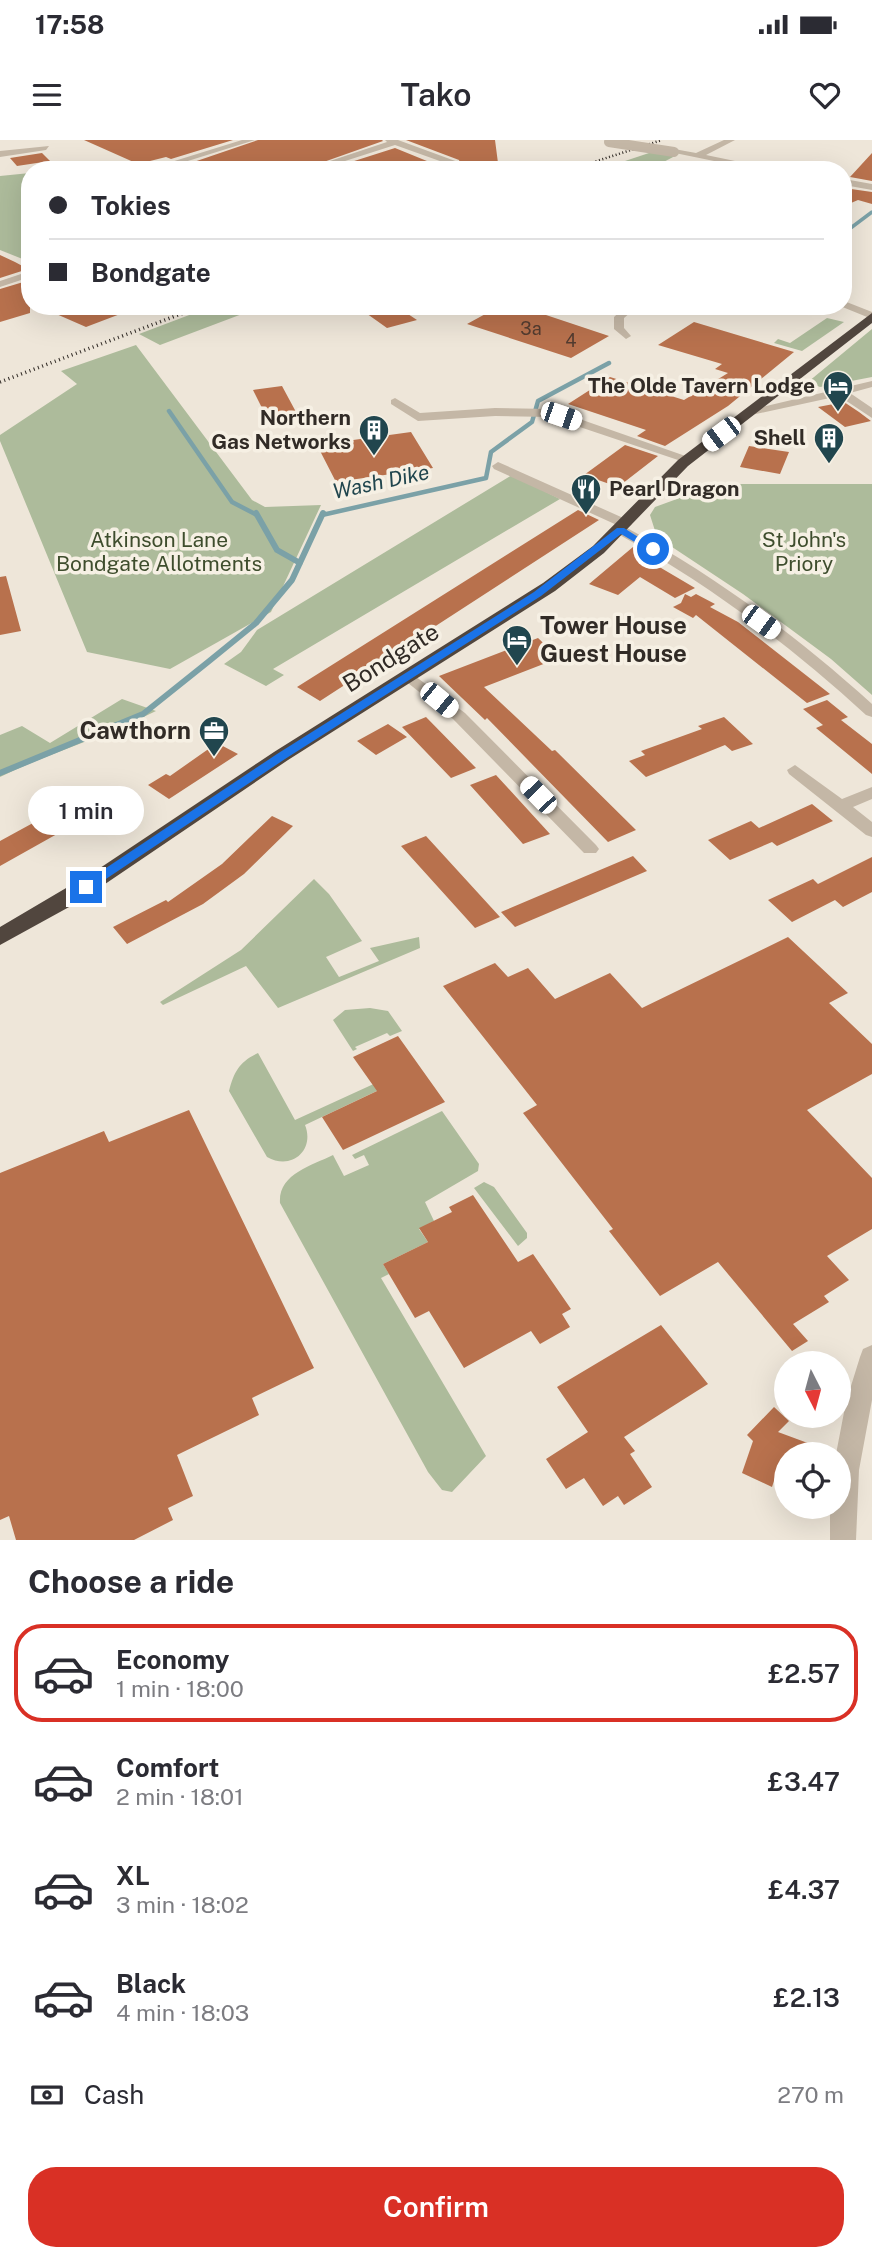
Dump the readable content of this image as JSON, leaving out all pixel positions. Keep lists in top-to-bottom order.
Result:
{
  "streets": {
    "highway": ["Bondgate"]
  },
  "water": ["Wash Dike"],
  "parks": ["Atkinson Lane Bondgate Allotments", "St John's Priory"],
  "places": {
    "hotel": ["The Olde Tavern Lodge", "Tower House Guest House"],
    "building": ["Northern Gas Networks", "Shell"],
    "restaurant": ["Pearl Dragon"],
    "office": ["Cawthorn"]
  },
  "house_numbers": ["3a", "4"],
  "north": "bottom",
  "page": {
    "status": "17:58",
    "header": "Tako",
    "banner": ["Tokies", "Bondgate"],
    "bubble": "1 min",
    "heading": "Choose a ride",
    "list": [
      {
        "name": "Economy",
        "note": "1 min · 18:00",
        "value": "£2.57"
      },
      {
        "name": "Comfort",
        "note": "2 min · 18:01",
        "value": "£3.47"
      },
      {
        "name": "XL",
        "note": "3 min · 18:02",
        "value": "£4.37"
      },
      {
        "name": "Black",
        "note": "4 min · 18:03",
        "value": "£2.13"
      }
    ],
    "pay": ["Cash", "270 m"],
    "buttons": "Confirm"
  }
}
